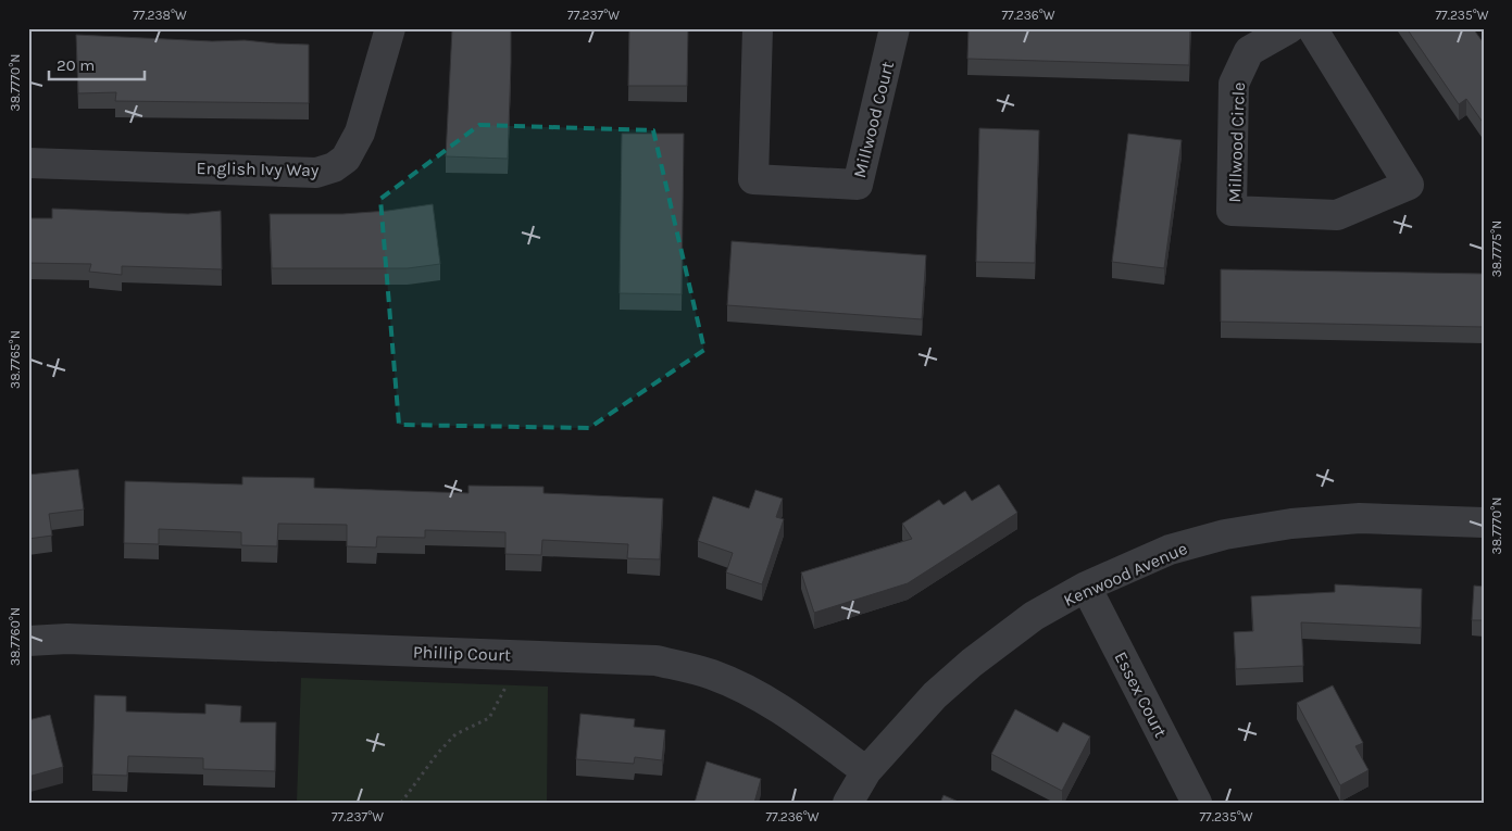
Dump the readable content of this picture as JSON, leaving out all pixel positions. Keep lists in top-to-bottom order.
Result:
{
  "streets": {
    "street": [
      "Millwood Court",
      "Millwood Circle",
      "English Ivy Way",
      "Kenwood Avenue",
      "Phillip Court",
      "Essex Court"
    ]
  },
  "crossings": [
    ["Kenwood Avenue", "Phillip Court"],
    ["Kenwood Avenue", "Essex Court"]
  ],
  "scale_bar": "20 m",
  "coordinates": [
    "77.238°W",
    "77.237°W",
    "77.236°W",
    "77.235°W",
    "38.7770°N",
    "38.7775°N",
    "38.7765°N",
    "38.7760°N"
  ]
}
